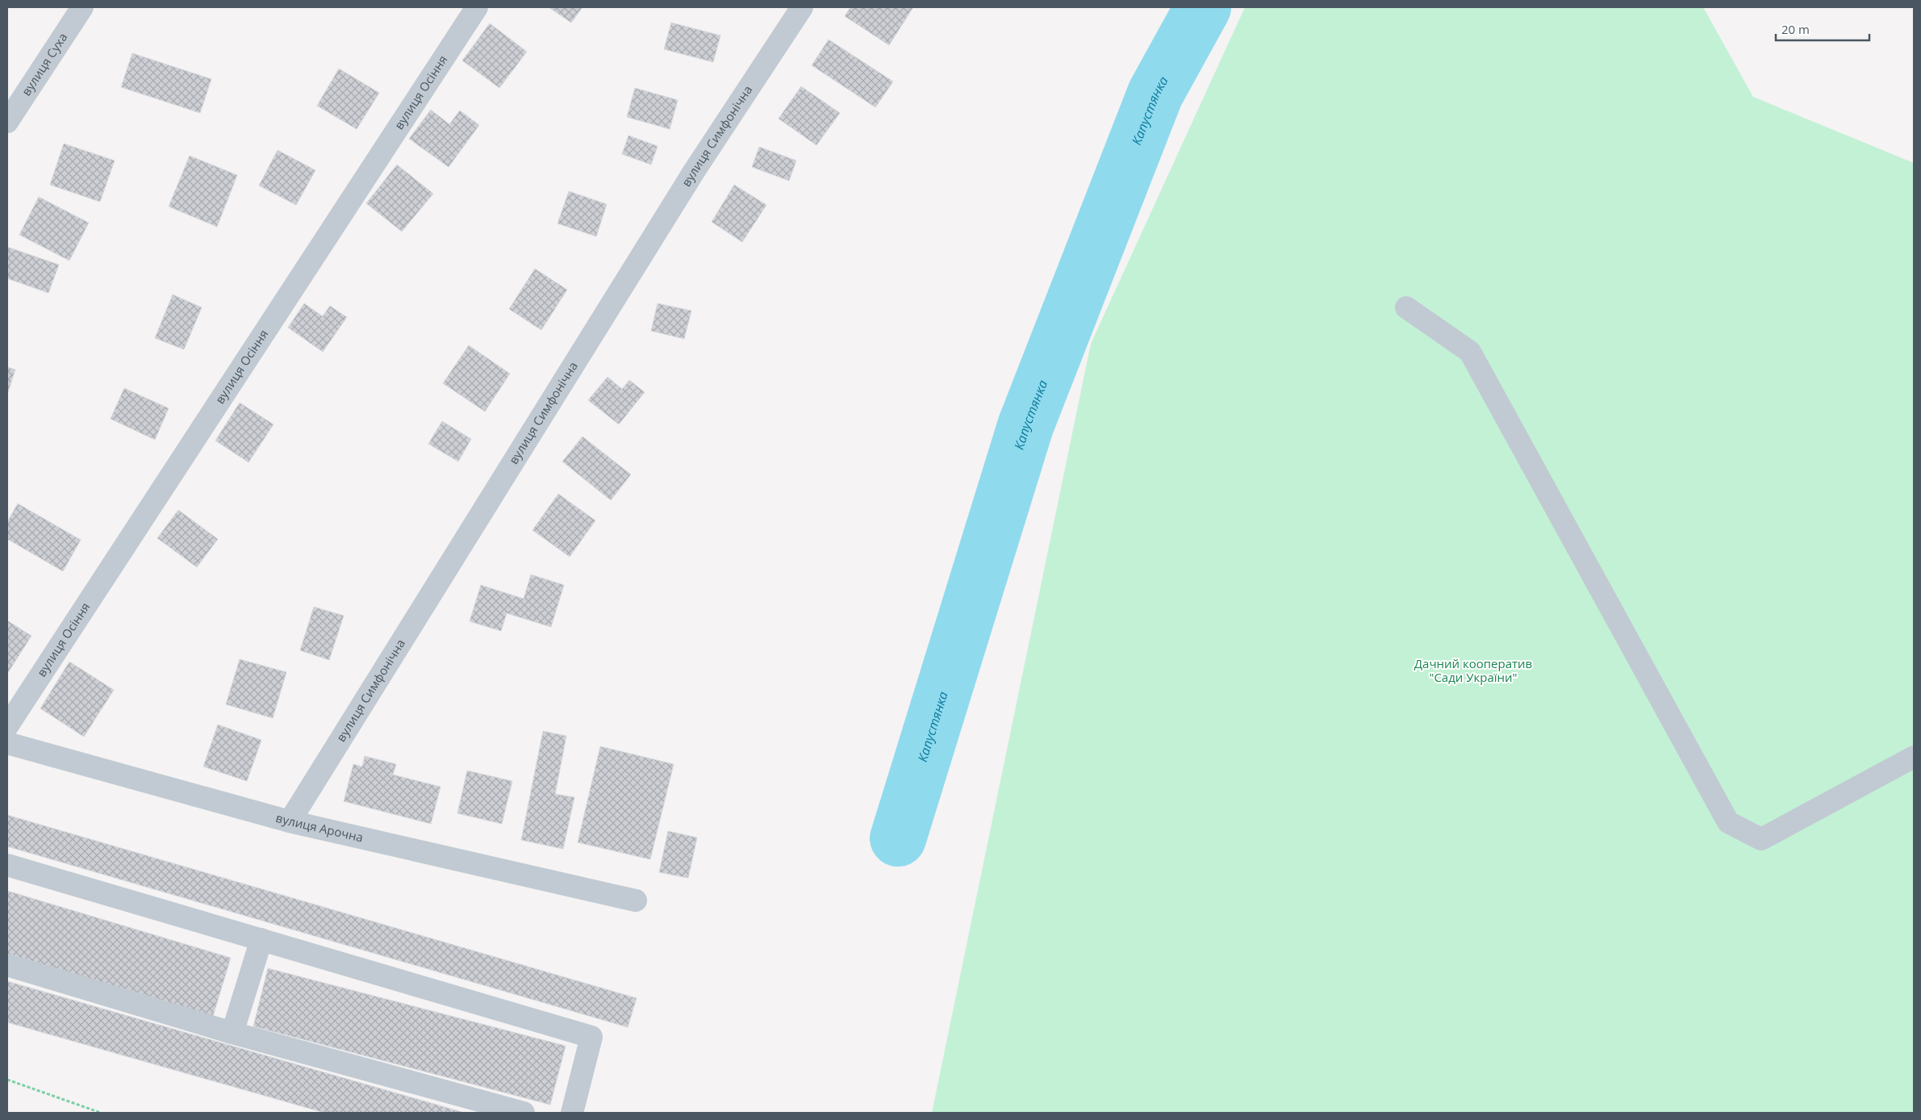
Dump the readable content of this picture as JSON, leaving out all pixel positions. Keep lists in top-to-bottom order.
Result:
{
  "streets": {
    "street": [
      "вулиця Суха",
      "вулиця Осіння",
      "вулиця Симфонічна",
      "вулиця Арочна"
    ]
  },
  "crossings": [
    ["вулиця Симфонічна", "вулиця Арочна"]
  ],
  "water": ["Капустянка"],
  "parks": ["Дачний кооператив \"Сади України\""],
  "scale_bar": "20 m"
}
